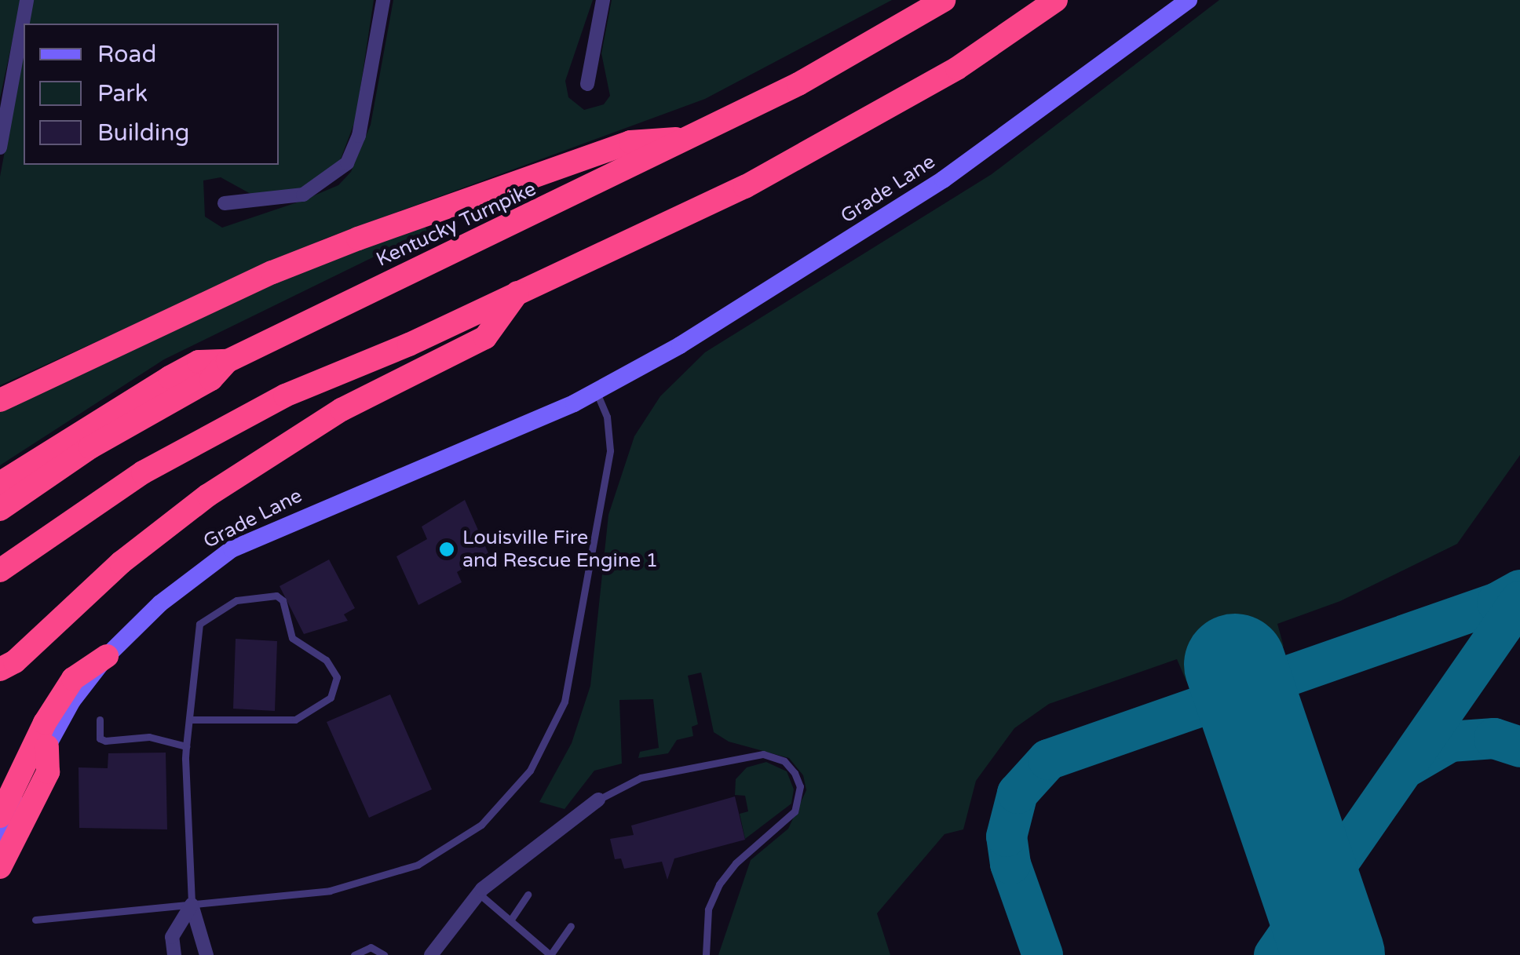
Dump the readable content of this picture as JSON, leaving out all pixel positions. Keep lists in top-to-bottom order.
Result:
{
  "streets": {
    "highway": ["Kentucky Turnpike"],
    "main road": ["Grade Lane"]
  },
  "places": ["Louisville Fire and Rescue Engine 1"],
  "legend": ["Road", "Park", "Building"]
}
